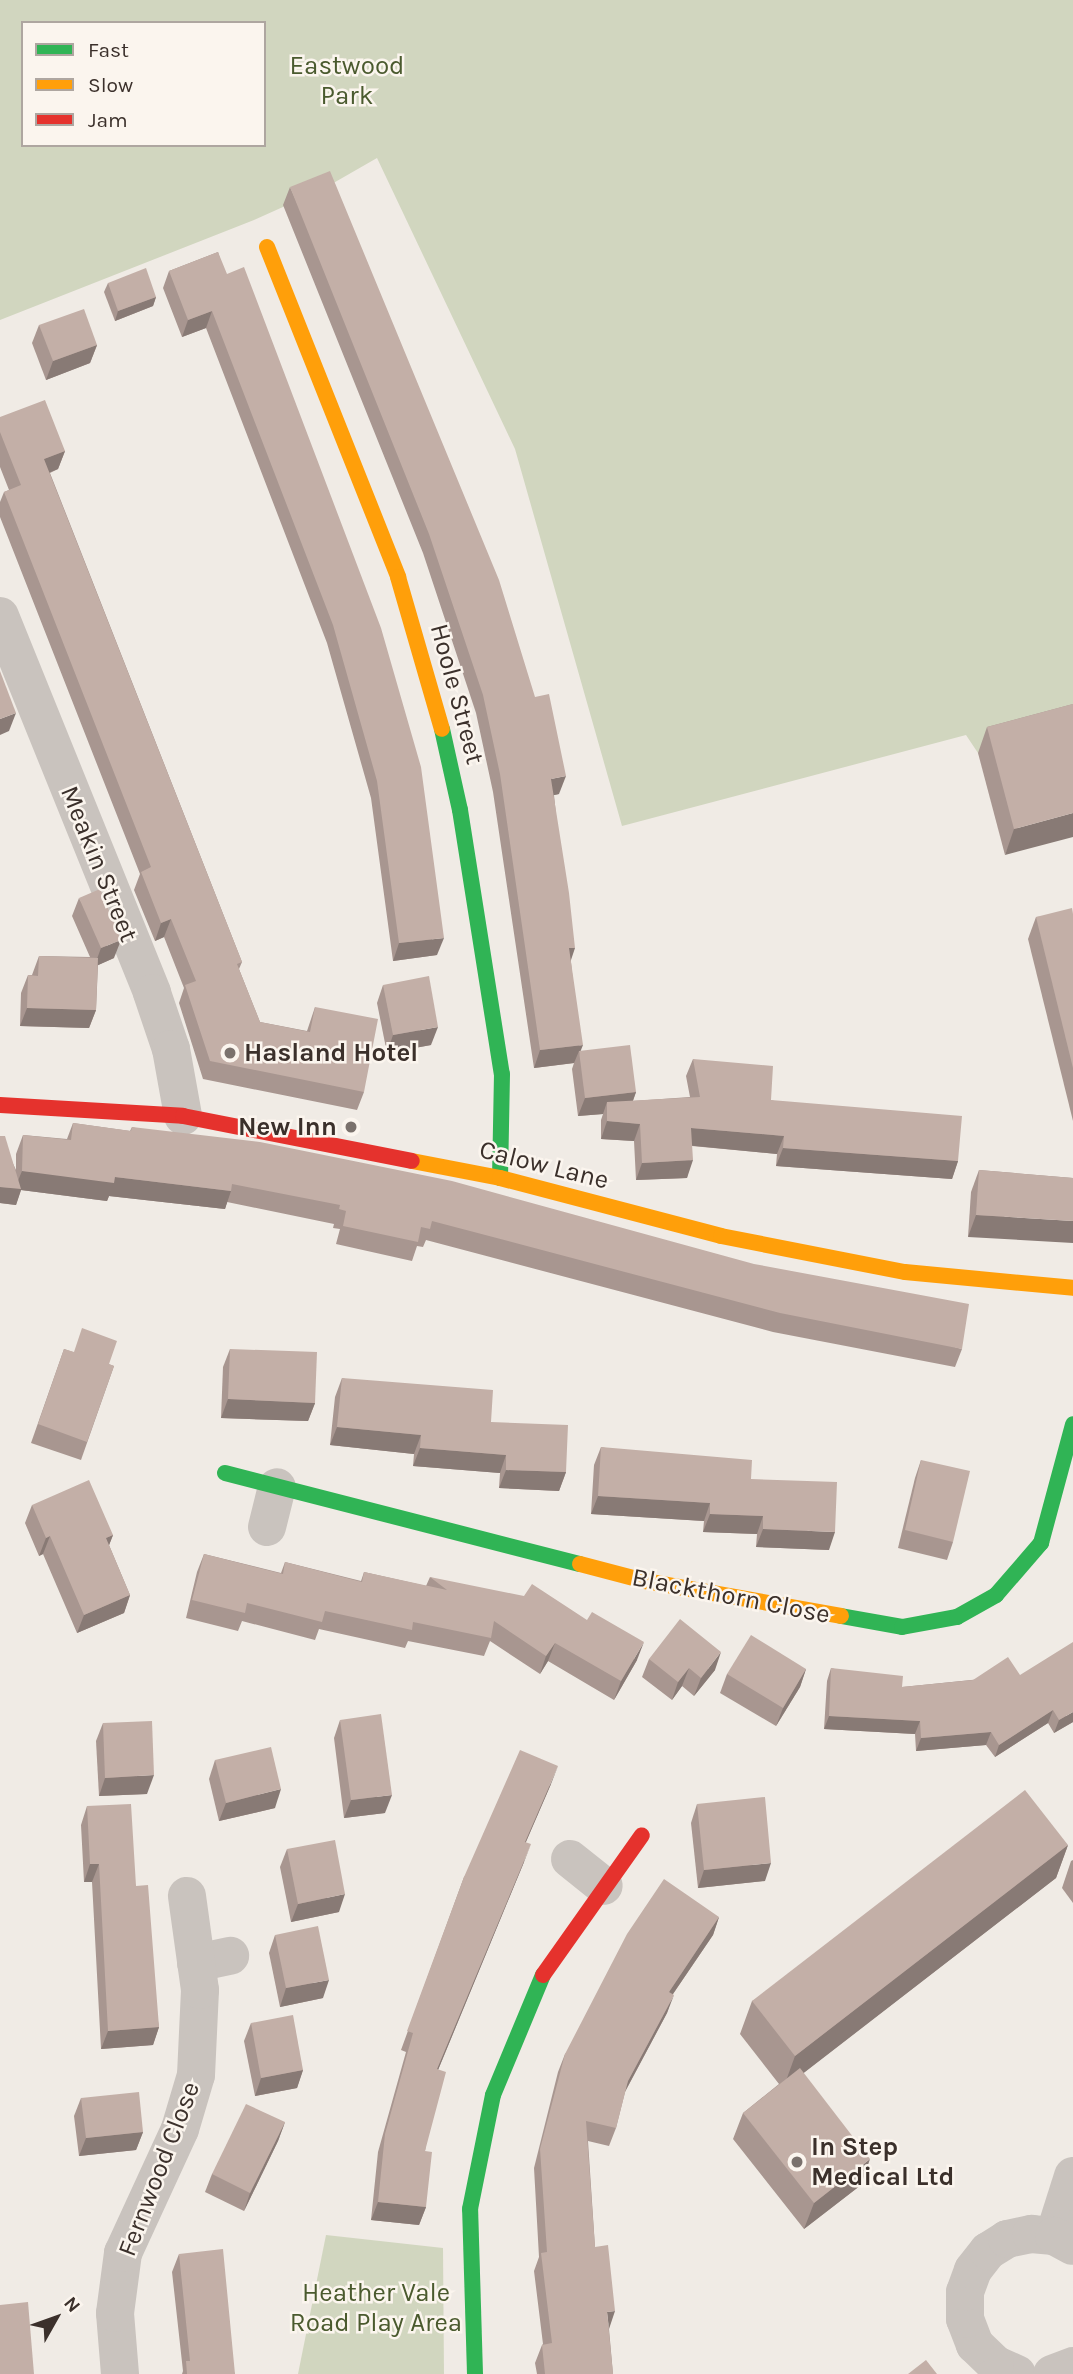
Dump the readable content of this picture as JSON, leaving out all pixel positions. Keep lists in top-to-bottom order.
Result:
{
  "streets": {
    "street": [
      "Hoole Street",
      "Meakin Street",
      "Calow Lane",
      "Blackthorn Close",
      "Fernwood Close"
    ]
  },
  "crossings": [
    ["Hoole Street", "Calow Lane"],
    ["Meakin Street", "Calow Lane"]
  ],
  "parks": ["Eastwood Park", "Heather Vale Road Play Area"],
  "places": ["Hasland Hotel", "New Inn", "In Step Medical Ltd"],
  "legend": ["Fast", "Slow", "Jam"],
  "north": "top right"
}
